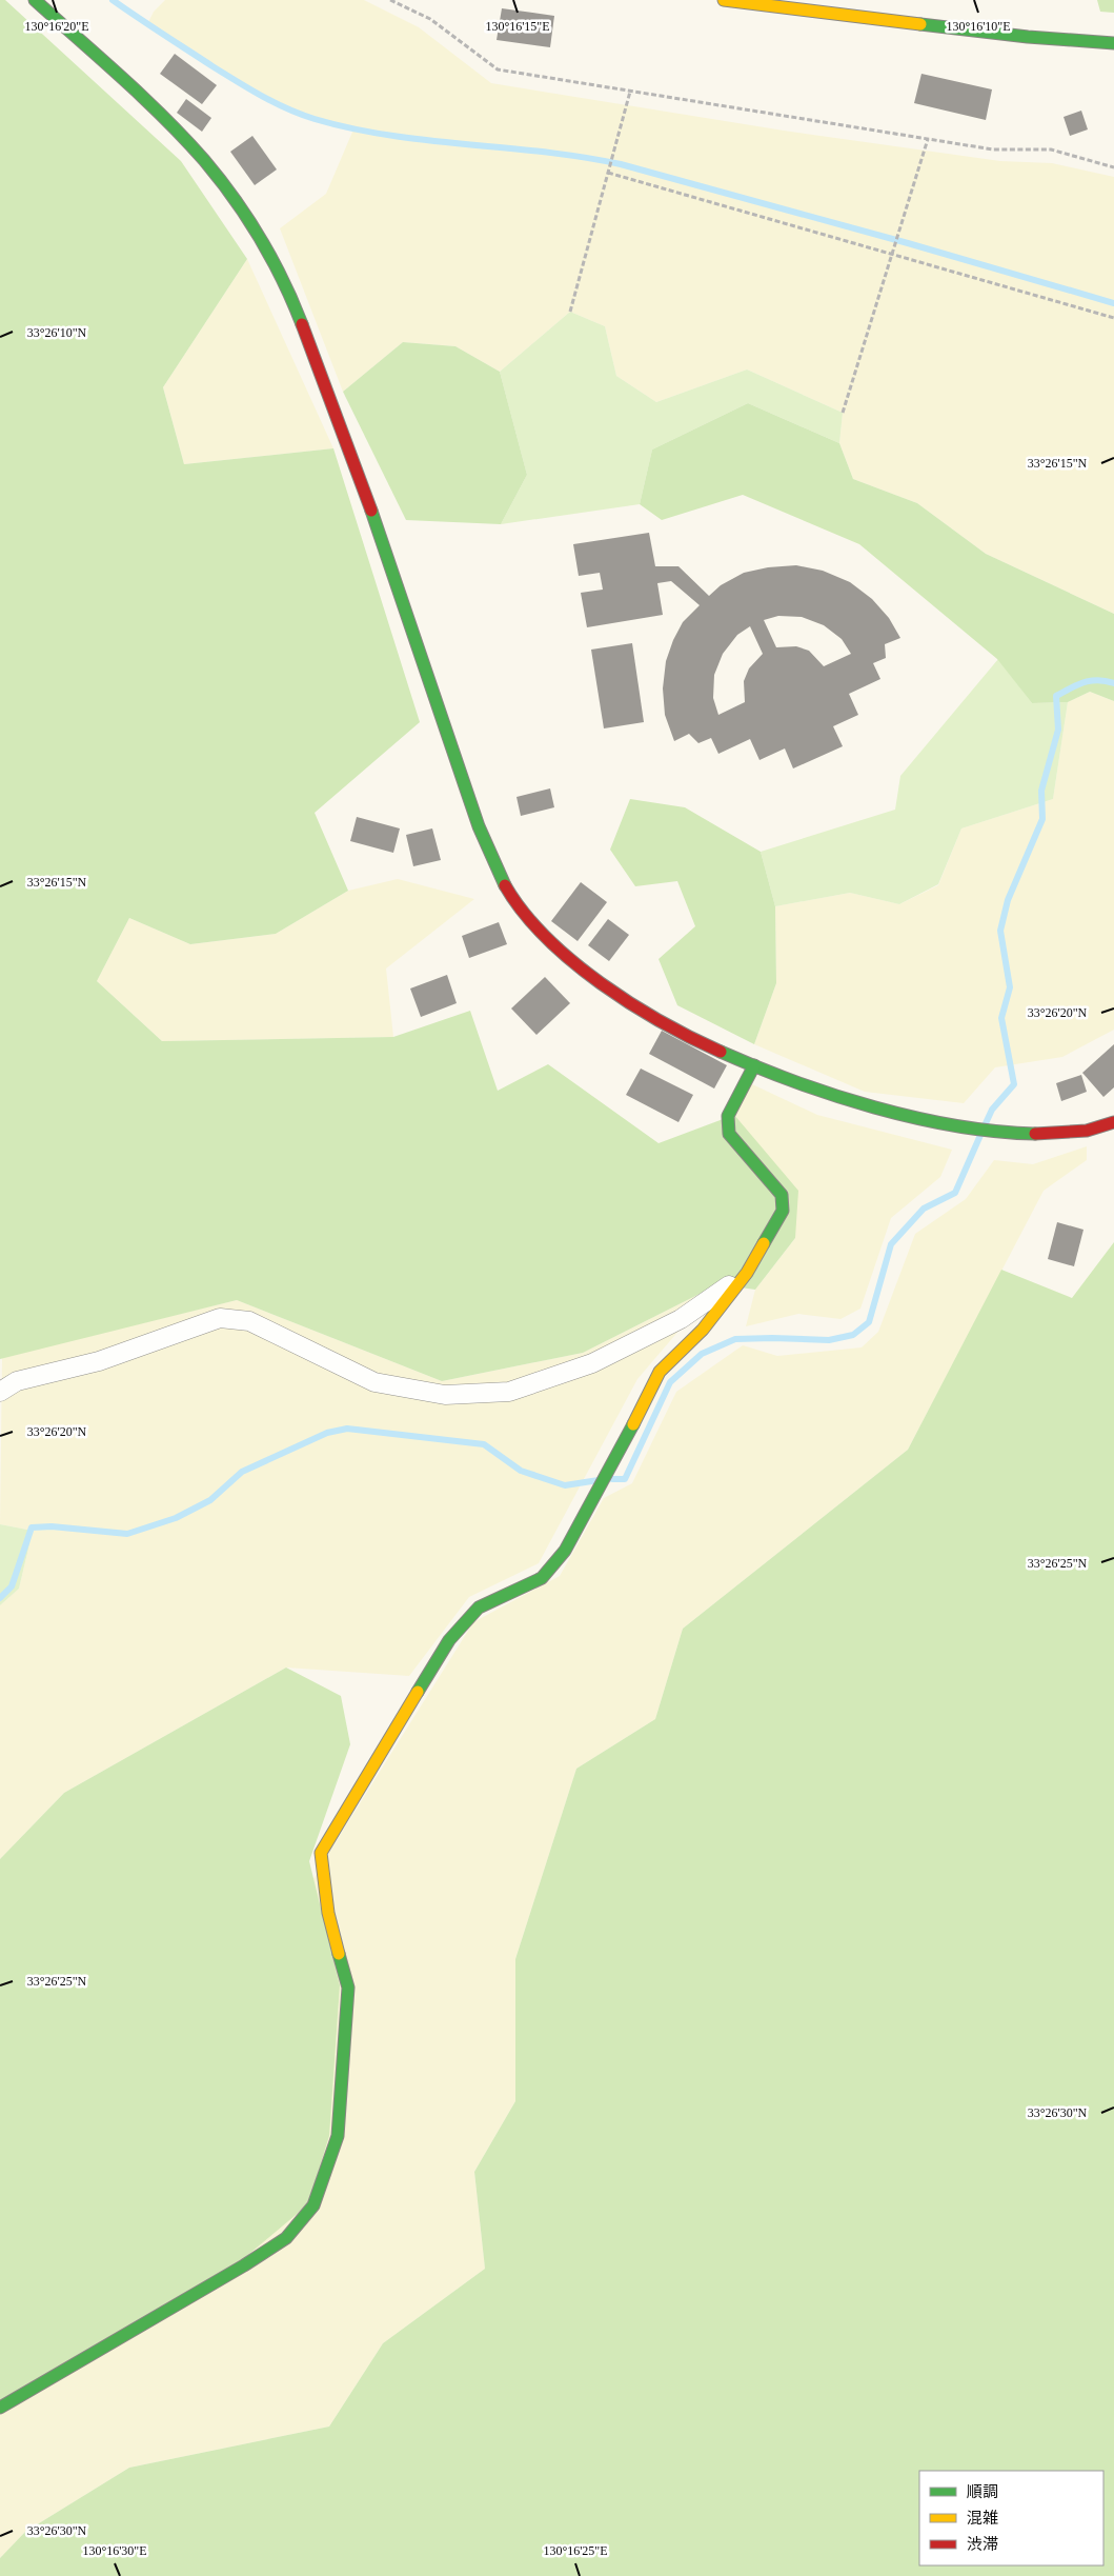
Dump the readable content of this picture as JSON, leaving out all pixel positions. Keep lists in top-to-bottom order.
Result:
{
  "legend": ["順調", "混雑", "渋滞"],
  "coordinates": [
    "130°16'20\"E",
    "130°16'15\"E",
    "130°16'10\"E",
    "33°26'10\"N",
    "33°26'15\"N",
    "33°26'20\"N",
    "33°26'25\"N",
    "33°26'30\"N",
    "130°16'30\"E",
    "130°16'25\"E"
  ]
}
